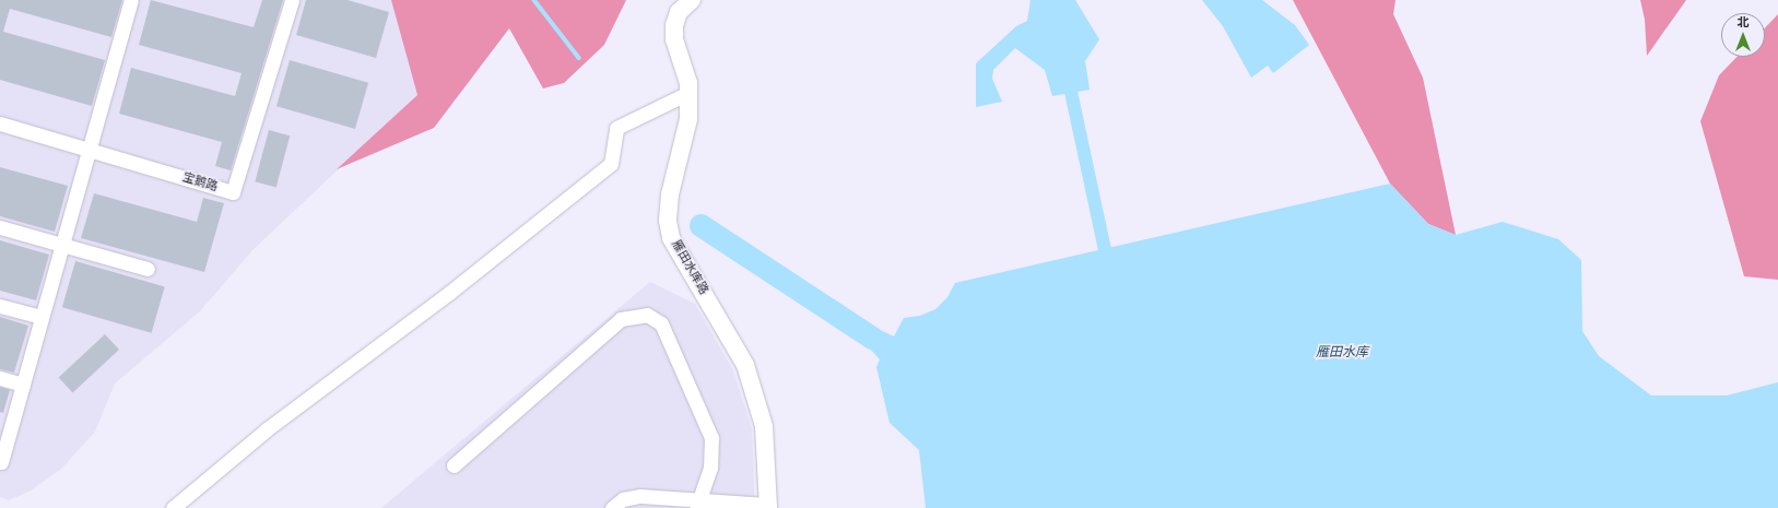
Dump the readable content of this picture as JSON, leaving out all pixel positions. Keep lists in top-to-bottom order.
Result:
{
  "streets": {
    "main road": ["雁田水库路"],
    "lane": ["宝鹅路"]
  },
  "water": ["雁田水库"],
  "north": "top"
}
